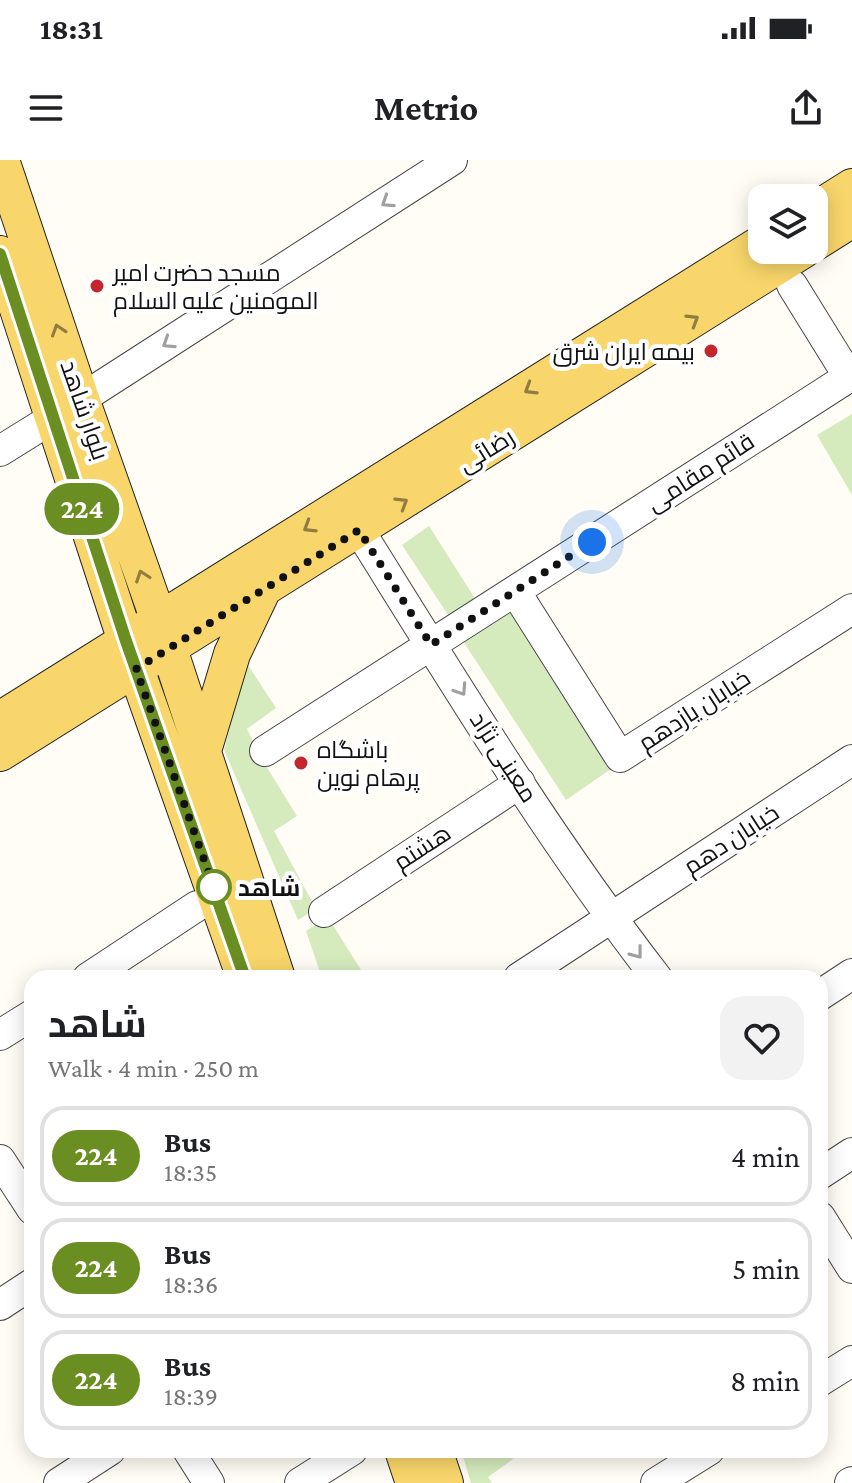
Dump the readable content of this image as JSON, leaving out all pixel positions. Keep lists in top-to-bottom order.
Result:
{
  "streets": {
    "main road": ["بلوار شاهد", "رضائی"],
    "street": [
      "قائم مقامی",
      "خیابان یازدهم",
      "معینی نژاد",
      "خیابان دهم",
      "هشتم"
    ]
  },
  "crossings": [
    ["بلوار شاهد", "رضائی"],
    ["رضائی", "معینی نژاد"],
    ["قائم مقامی", "خیابان یازدهم"],
    ["قائم مقامی", "معینی نژاد"],
    ["معینی نژاد", "خیابان دهم"],
    ["معینی نژاد", "هشتم"]
  ],
  "one_way": ["معینی نژاد"],
  "places": [
    "مسجد حضرت امیر المومنین علیه السلام",
    "بیمه ایران شرق",
    "باشگاه پرهام نوین",
    "شاهد"
  ],
  "lines": ["bus line 224"],
  "page": {
    "status": "18:31",
    "header": "Metrio",
    "on_map": "224",
    "heading": ["شاهد", "Walk · 4 min · 250 m"],
    "list": [
      {
        "mark": "224",
        "name": "Bus",
        "note": "18:35",
        "value": "4 min"
      },
      {
        "mark": "224",
        "name": "Bus",
        "note": "18:36",
        "value": "5 min"
      },
      {
        "mark": "224",
        "name": "Bus",
        "note": "18:39",
        "value": "8 min"
      }
    ]
  }
}
